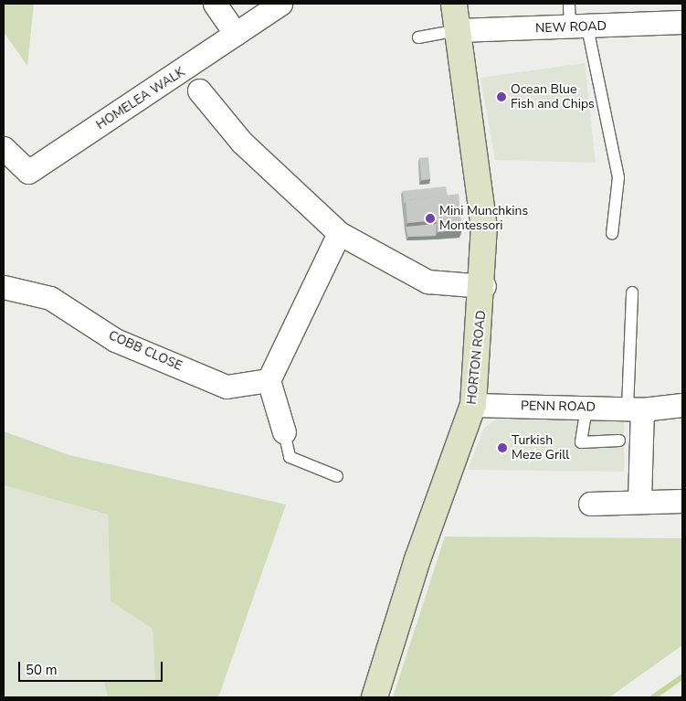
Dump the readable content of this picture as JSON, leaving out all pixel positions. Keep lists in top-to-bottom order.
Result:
{
  "streets": {
    "main road": ["HORTON ROAD"],
    "street": [
      "NEW ROAD",
      "HOMELEA WALK",
      "COBB CLOSE",
      "PENN ROAD"
    ]
  },
  "crossings": [
    ["NEW ROAD", "HORTON ROAD"],
    ["HORTON ROAD", "PENN ROAD"]
  ],
  "places": ["Ocean Blue Fish and Chips", "Mini Munchkins Montessori", "Turkish Meze Grill"],
  "scale_bar": "50 m"
}
